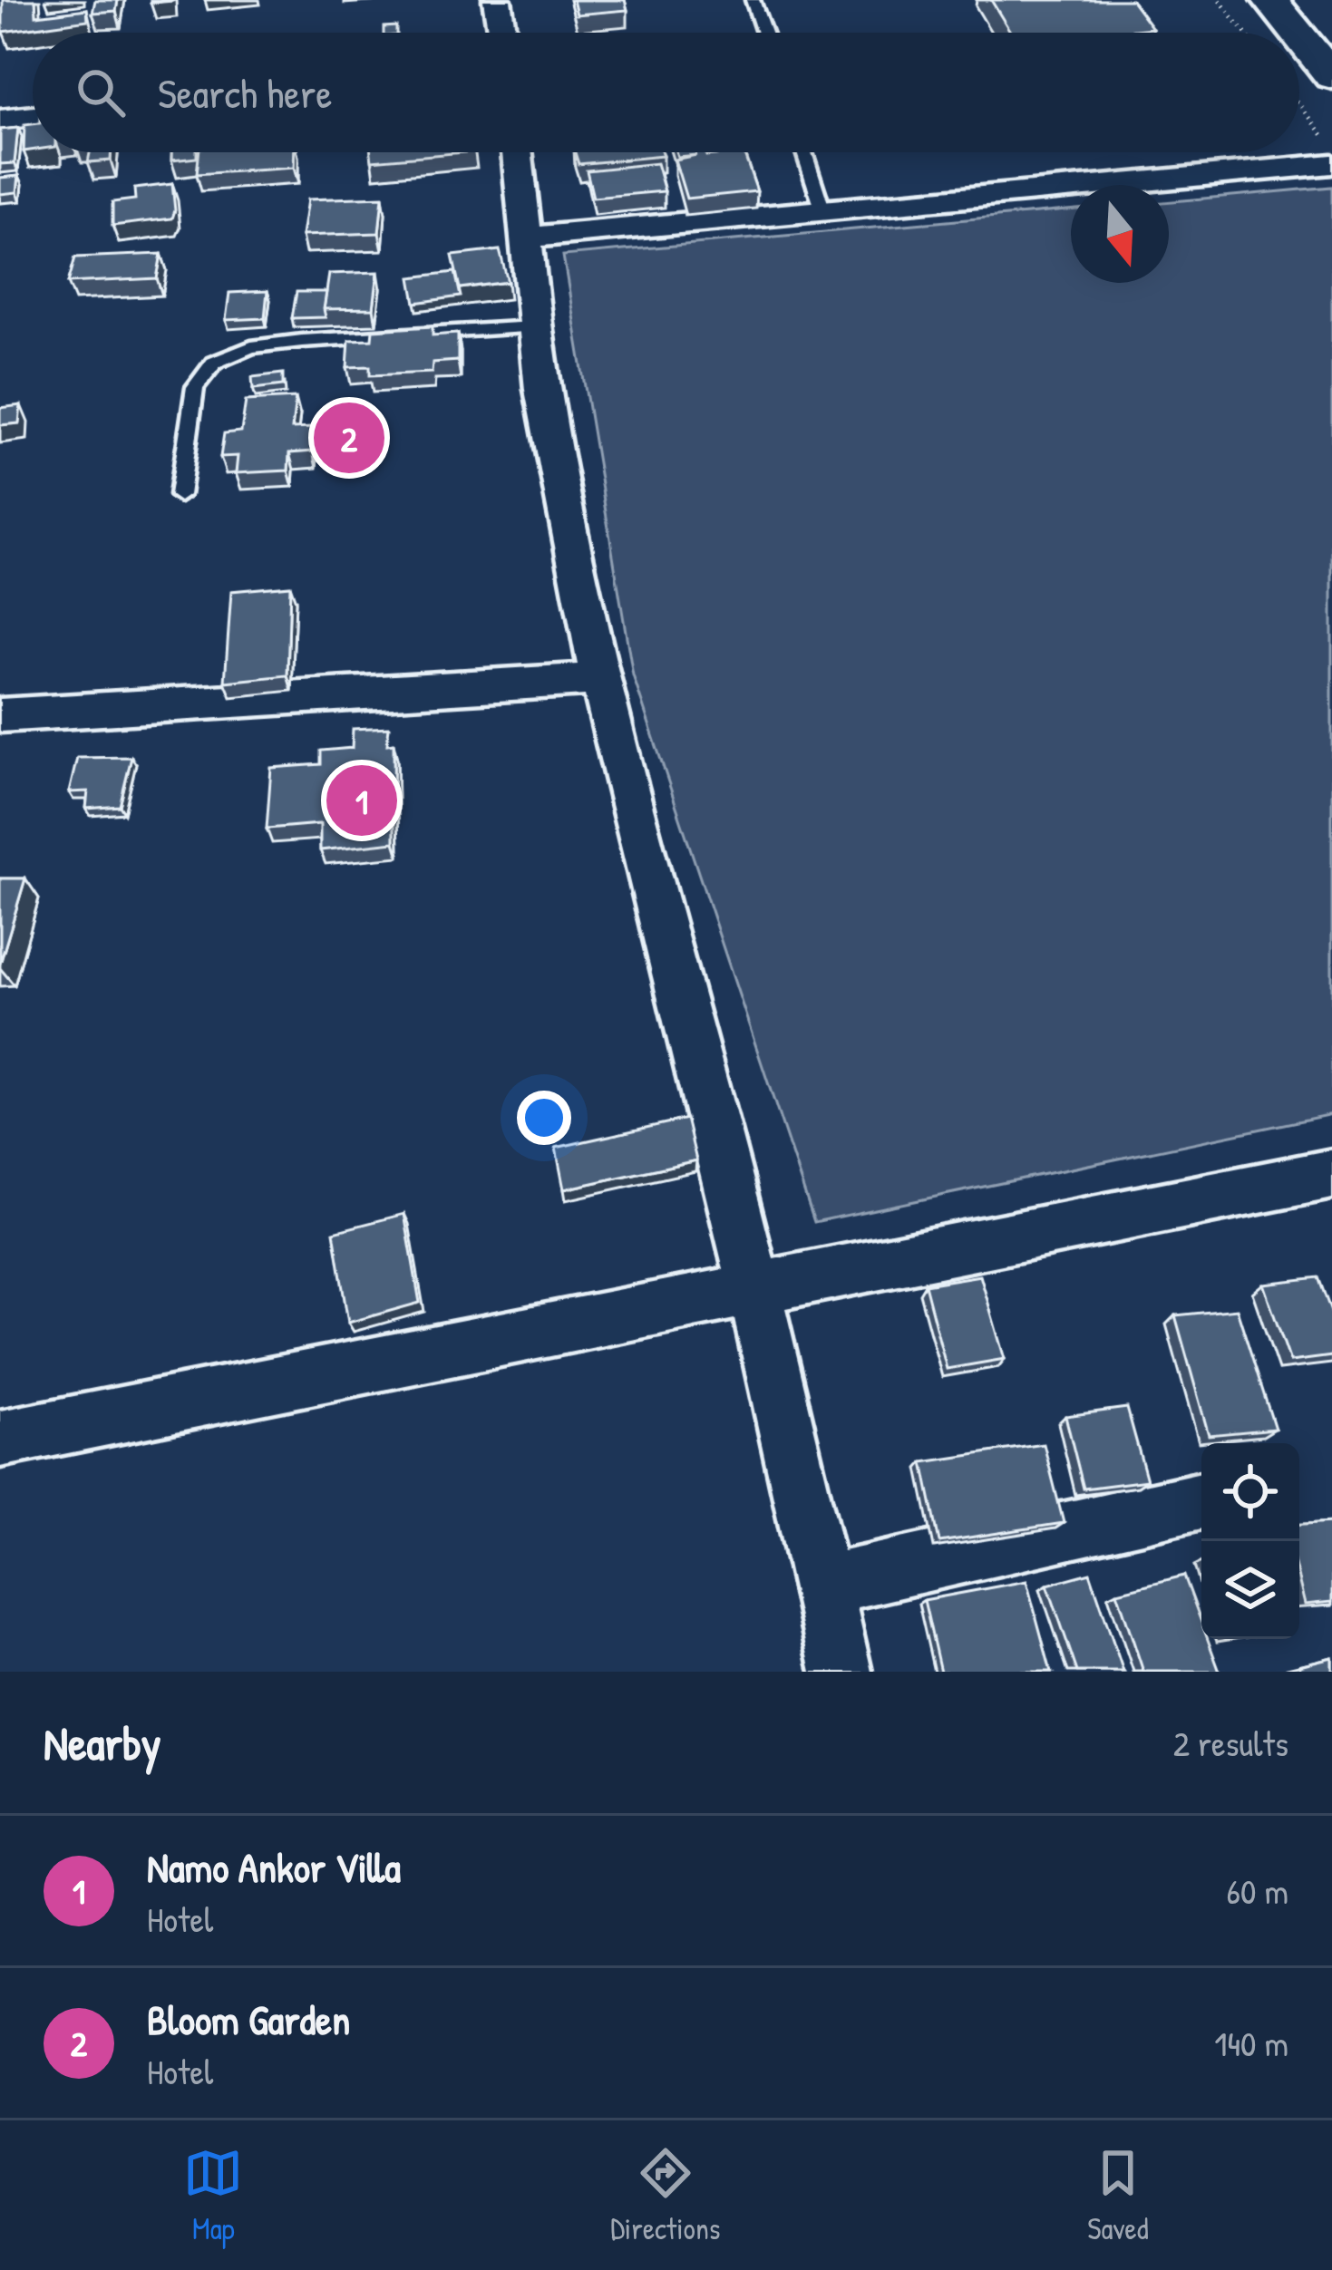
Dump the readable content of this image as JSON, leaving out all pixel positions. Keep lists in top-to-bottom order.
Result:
{
  "north": "bottom",
  "page": {
    "search": "Search here",
    "pins": ["2", "1"],
    "heading": ["Nearby", "2 results"],
    "list": [
      {
        "mark": "1",
        "name": "Namo Ankor Villa",
        "note": "Hotel",
        "value": "60 m"
      },
      {
        "mark": "2",
        "name": "Bloom Garden",
        "note": "Hotel",
        "value": "140 m"
      }
    ],
    "nav": ["Map", "Directions", "Saved"]
  }
}
